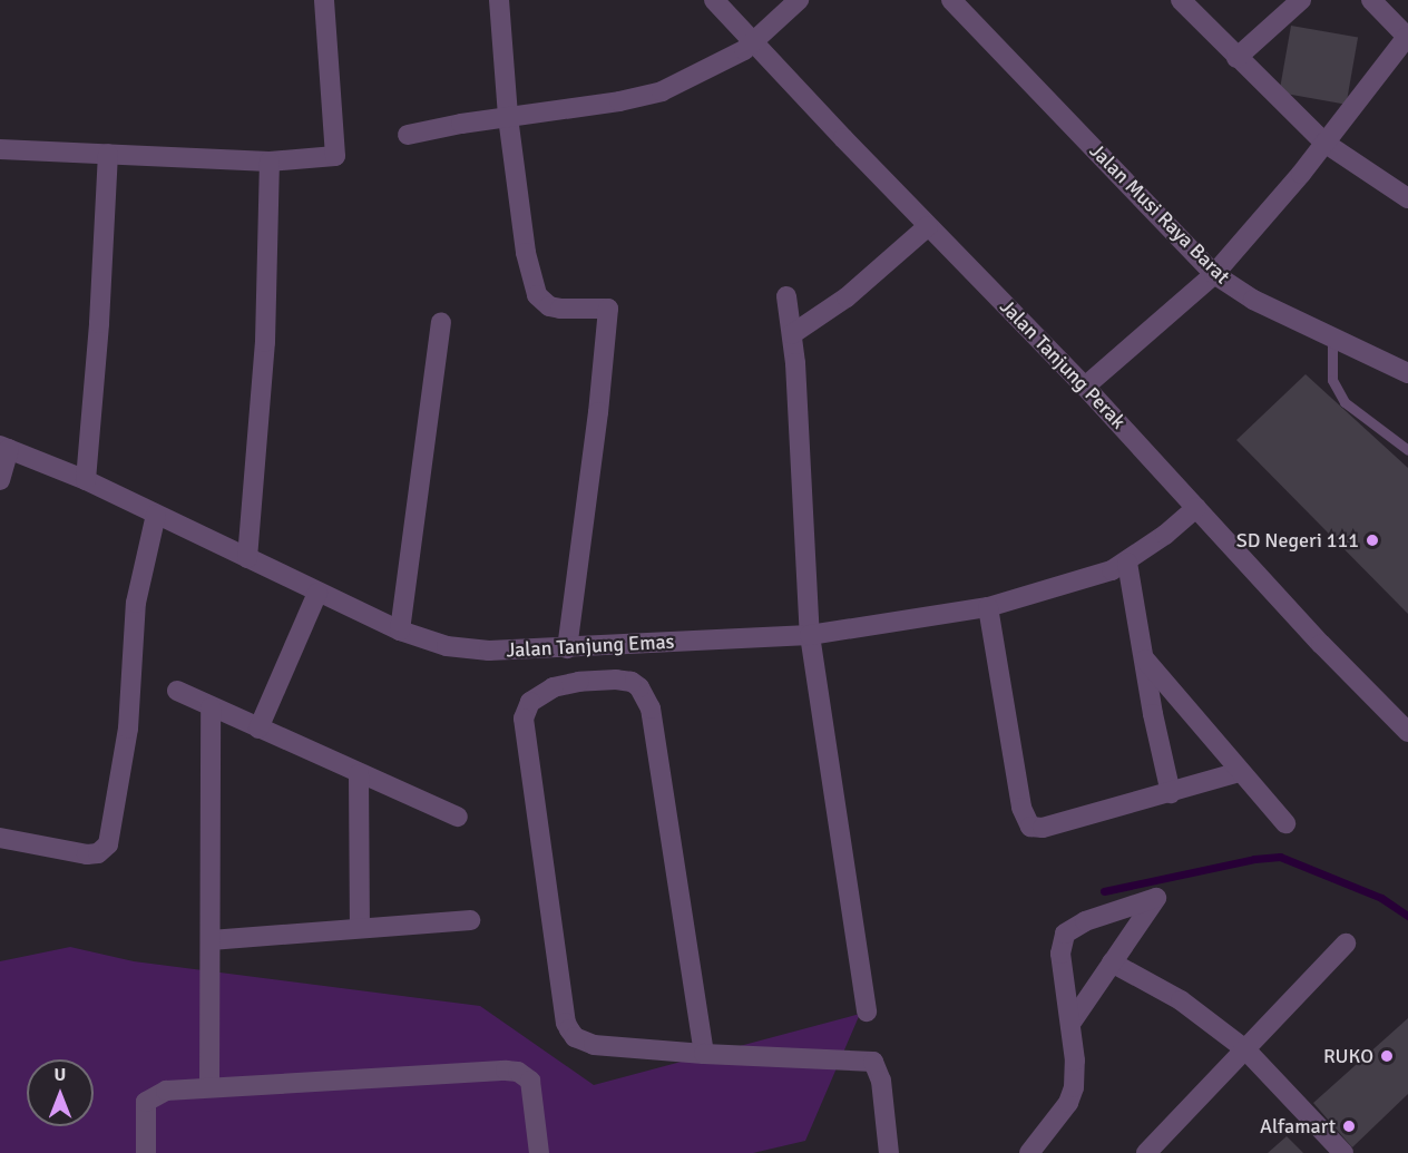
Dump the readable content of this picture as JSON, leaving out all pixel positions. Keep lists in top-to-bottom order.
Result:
{
  "streets": {
    "street": ["Jalan Musi Raya Barat", "Jalan Tanjung Perak", "Jalan Tanjung Emas"]
  },
  "crossings": [
    ["Jalan Tanjung Perak", "Jalan Tanjung Emas"]
  ],
  "places": ["SD Negeri 111", "RUKO", "Alfamart"],
  "north": "top"
}
